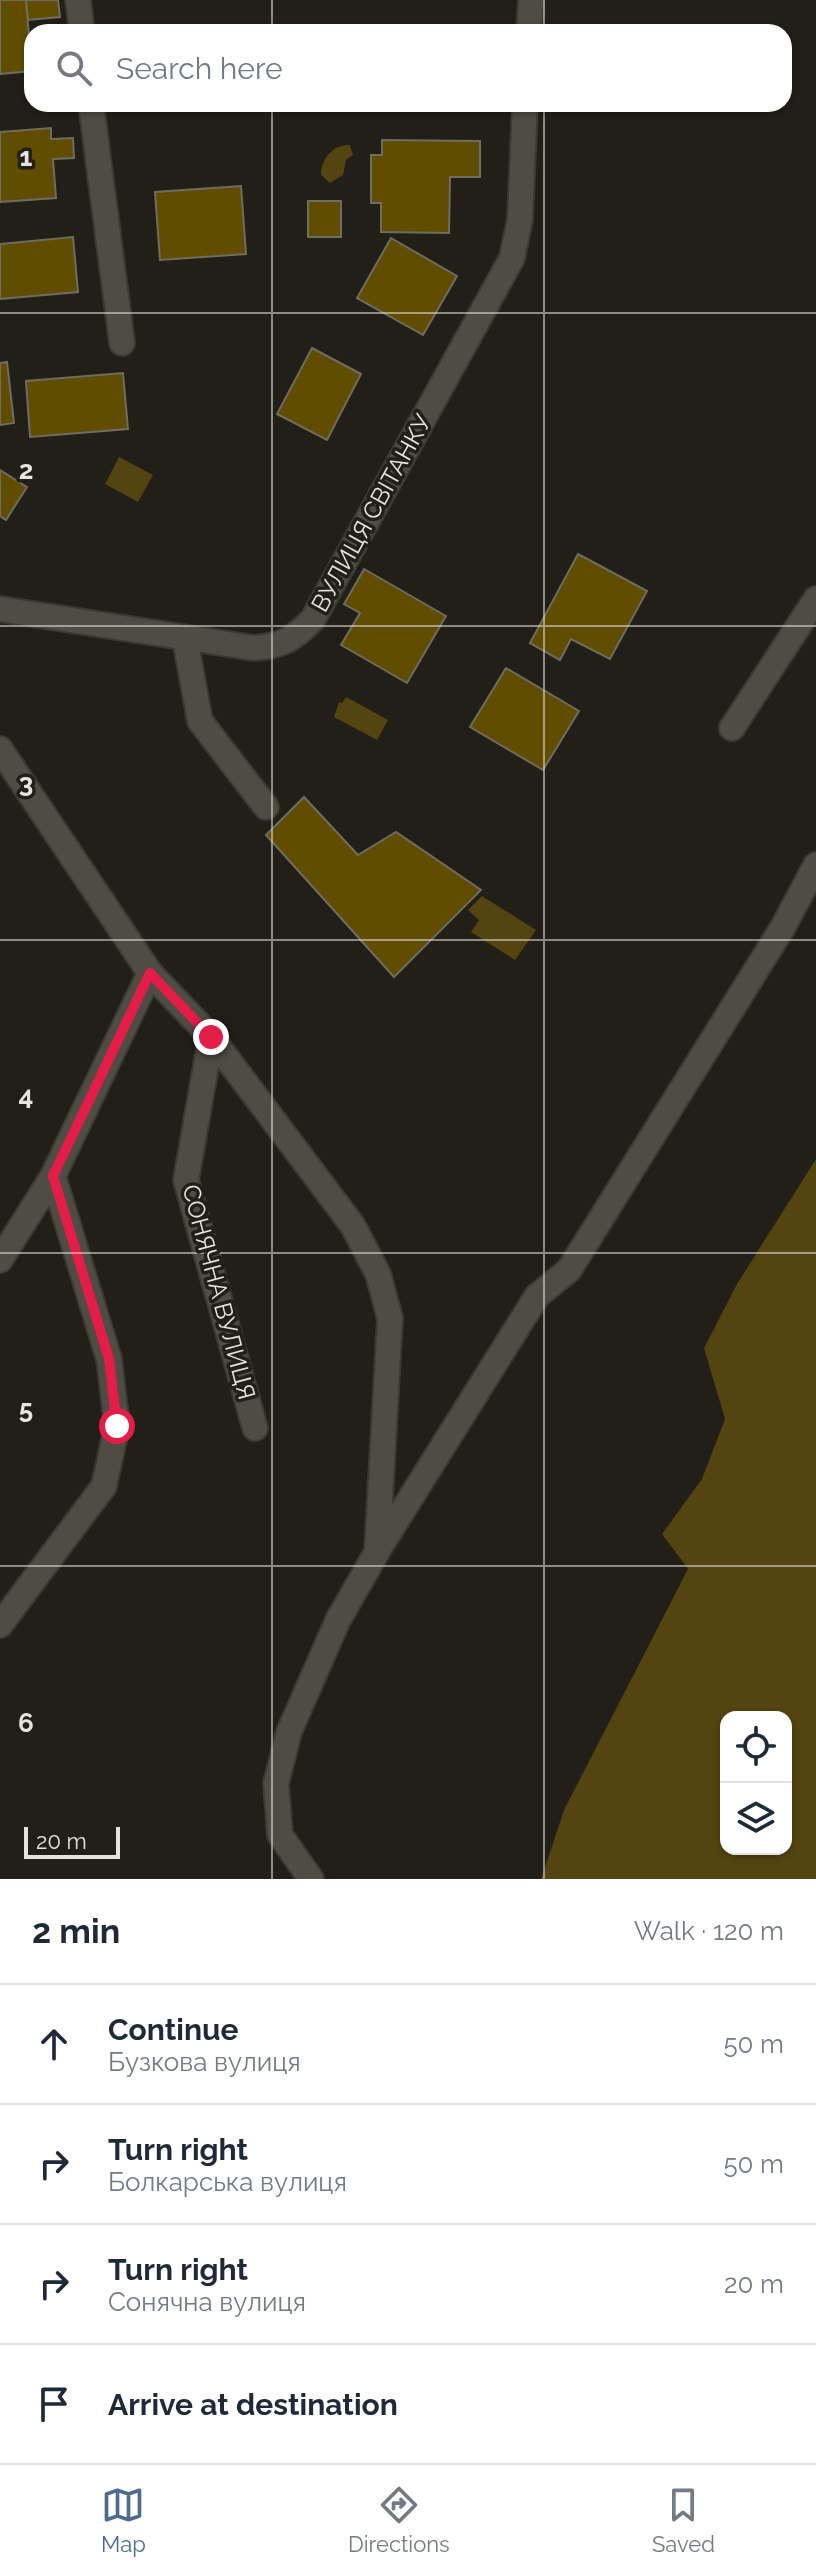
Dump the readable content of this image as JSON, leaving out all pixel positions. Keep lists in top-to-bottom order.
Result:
{
  "streets": {
    "street": ["ВУЛИЦЯ СВІТАНКУ", "СОНЯЧНА ВУЛИЦЯ"]
  },
  "scale_bar": "20 m",
  "page": {
    "search": "Search here",
    "scale": "20 m",
    "heading": ["2 min", "Walk · 120 m"],
    "list": [
      ["Continue", "Бузкова вулиця", "50 m"],
      ["Turn right", "Болкарська вулиця", "50 m"],
      ["Turn right", "Сонячна вулиця", "20 m"],
      "Arrive at destination"
    ],
    "nav": ["Map", "Directions", "Saved"]
  },
  "grid": {
    "rows": [
      "1",
      "2",
      "3",
      "4",
      "5",
      "6"
    ]
  }
}
